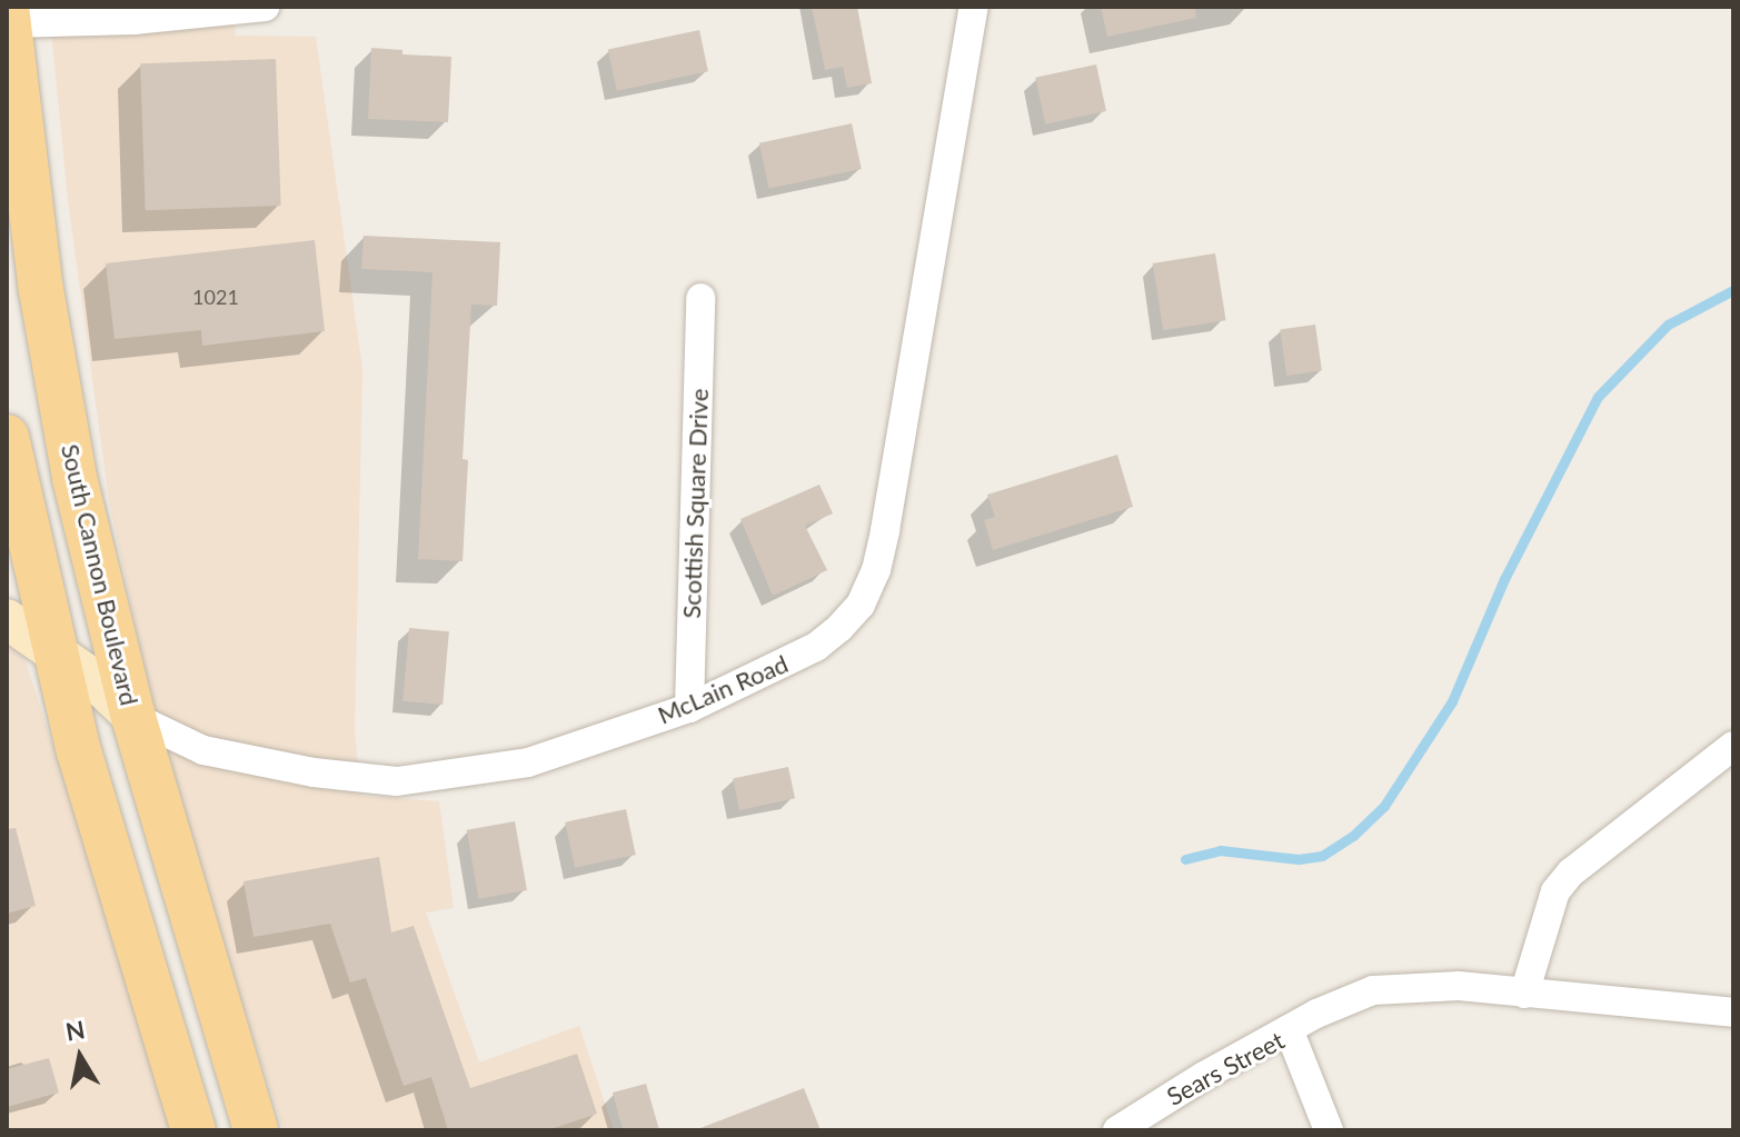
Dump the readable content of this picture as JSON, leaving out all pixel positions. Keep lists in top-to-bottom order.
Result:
{
  "streets": {
    "main road": ["South Cannon Boulevard"],
    "street": ["Scottish Square Drive", "McLain Road", "Sears Street"]
  },
  "crossings": [
    ["Scottish Square Drive", "McLain Road"],
    ["South Cannon Boulevard", "McLain Road"]
  ],
  "house_numbers": ["1021"],
  "north": "top"
}
